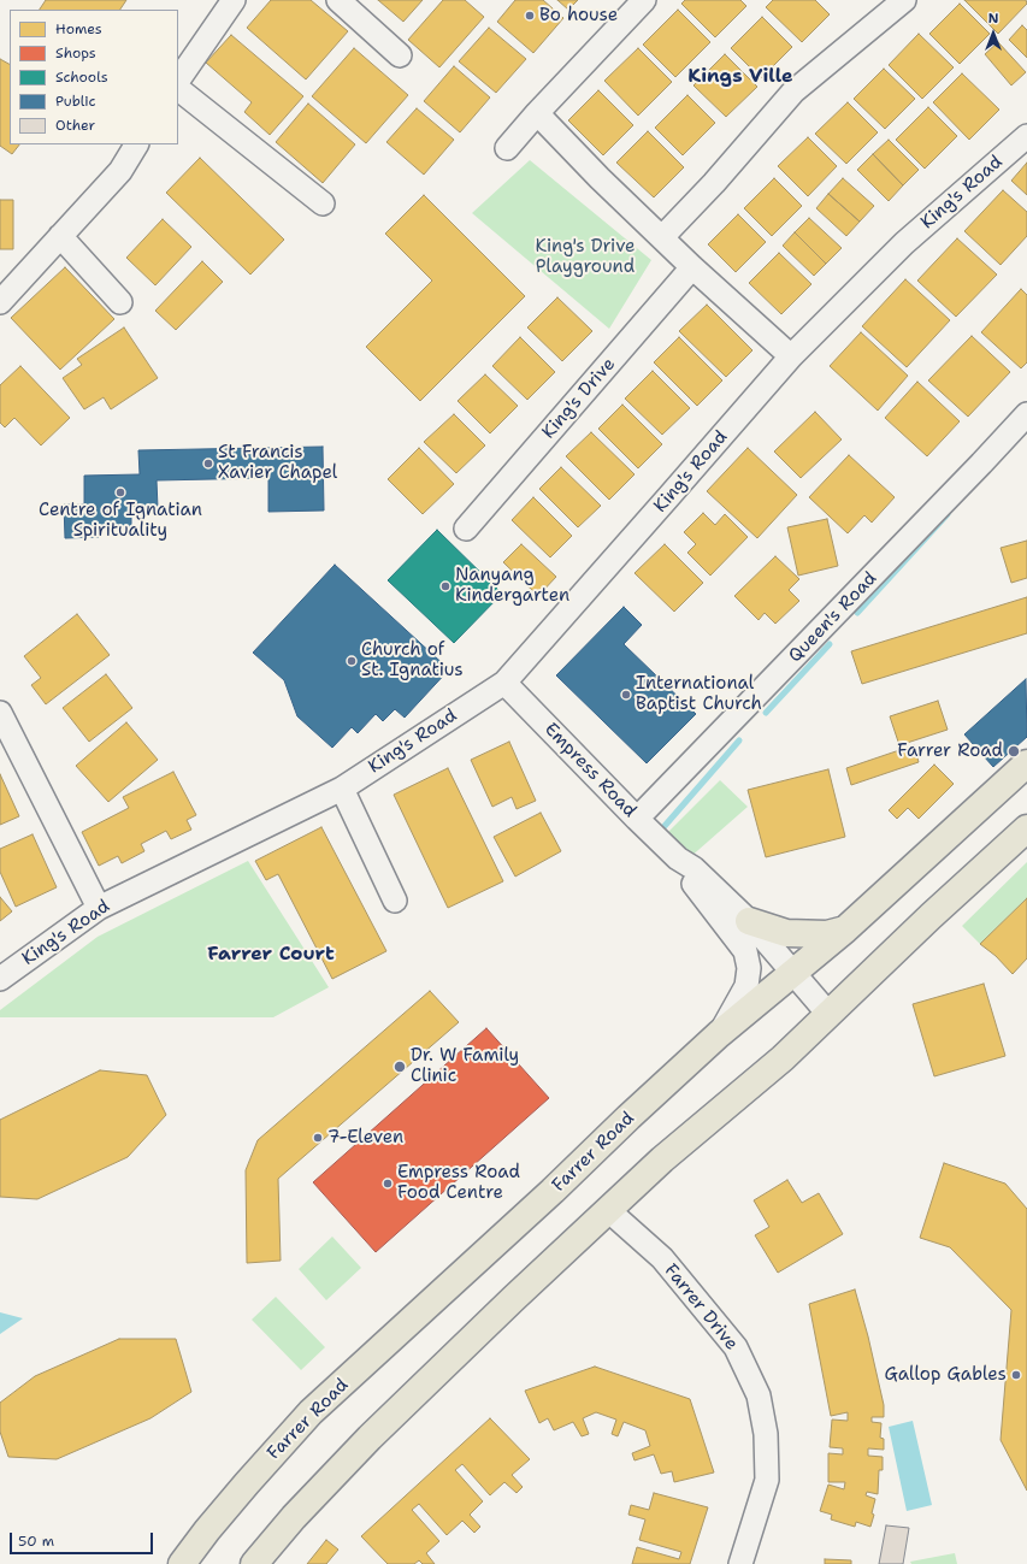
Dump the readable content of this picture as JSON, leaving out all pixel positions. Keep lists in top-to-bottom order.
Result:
{
  "streets": {
    "highway": ["Farrer Road"],
    "street": [
      "King's Road",
      "King's Drive",
      "Queen's Road",
      "Empress Road",
      "Farrer Drive"
    ]
  },
  "crossings": [
    ["King's Road", "Empress Road"],
    ["Queen's Road", "Empress Road"],
    ["Empress Road", "Farrer Road"]
  ],
  "districts": ["Kings Ville", "Farrer Court"],
  "parks": ["King's Drive Playground"],
  "places": [
    "Bo house",
    "St Francis Xavier Chapel",
    "Centre of Ignatian Spirituality",
    "Nanyang Kindergarten",
    "Church of St. Ignatius",
    "International Baptist Church",
    "Farrer Road",
    "Dr. W Family Clinic",
    "7-Eleven",
    "Empress Road Food Centre",
    "Gallop Gables"
  ],
  "legend": [
    "Homes",
    "Shops",
    "Schools",
    "Public",
    "Other"
  ],
  "scale_bar": "50 m",
  "north": "top"
}
